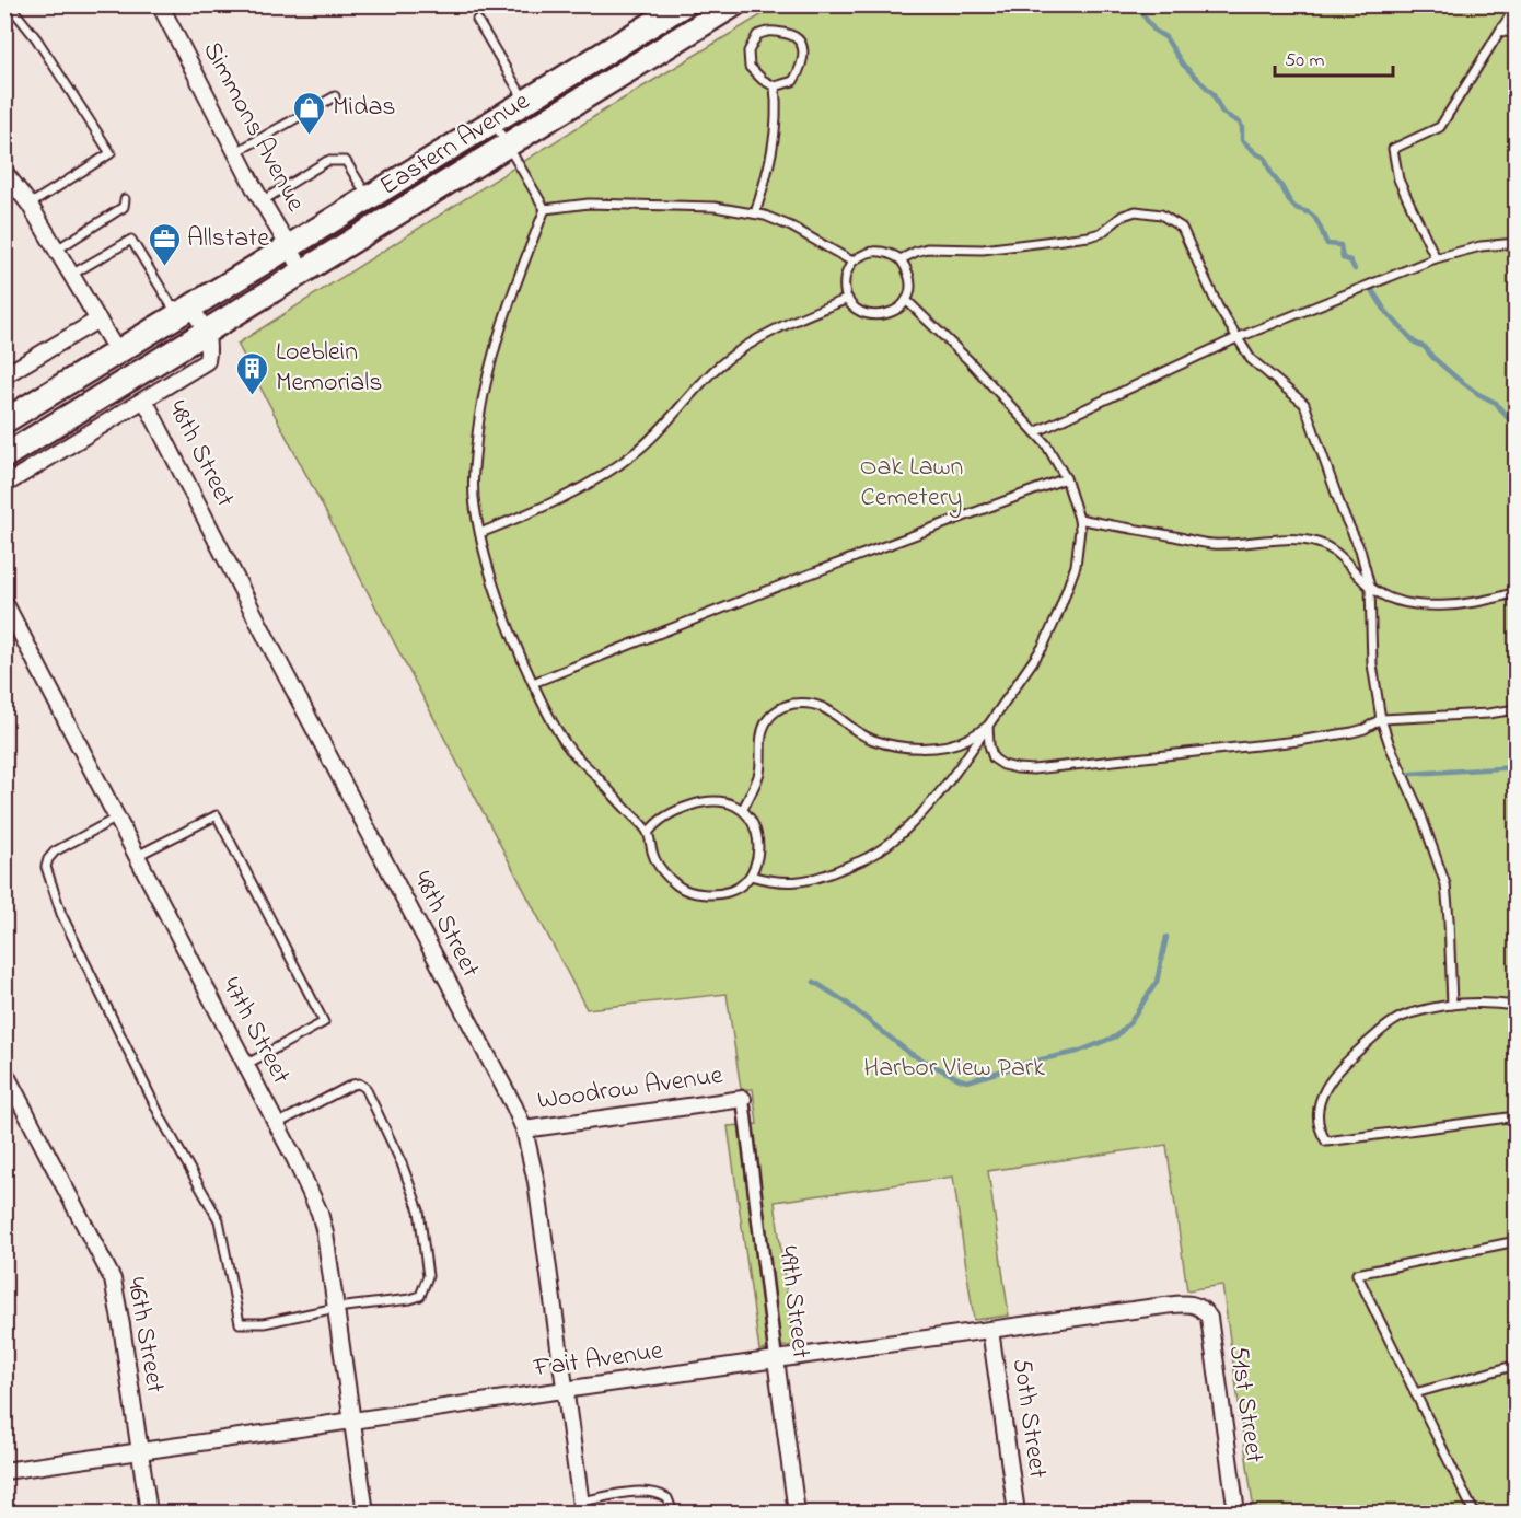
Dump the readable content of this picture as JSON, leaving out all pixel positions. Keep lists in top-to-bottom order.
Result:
{
  "streets": {
    "main road": ["Eastern Avenue"],
    "street": [
      "Simmons Avenue",
      "48th Street",
      "47th Street",
      "Woodrow Avenue",
      "49th Street",
      "46th Street",
      "Fait Avenue",
      "51st Street",
      "50th Street"
    ]
  },
  "crossings": [
    ["Simmons Avenue", "Eastern Avenue"],
    ["48th Street", "Woodrow Avenue"],
    ["48th Street", "Fait Avenue"],
    ["47th Street", "Fait Avenue"],
    ["Woodrow Avenue", "49th Street"],
    ["49th Street", "Fait Avenue"],
    ["46th Street", "Fait Avenue"],
    ["Fait Avenue", "51st Street"],
    ["Fait Avenue", "50th Street"]
  ],
  "parks": ["Oak Lawn Cemetery", "Harbor View Park"],
  "places": {
    "shop": ["Midas"],
    "office": ["Allstate"],
    "building": ["Loeblein Memorials"]
  },
  "scale_bar": "50 m"
}
